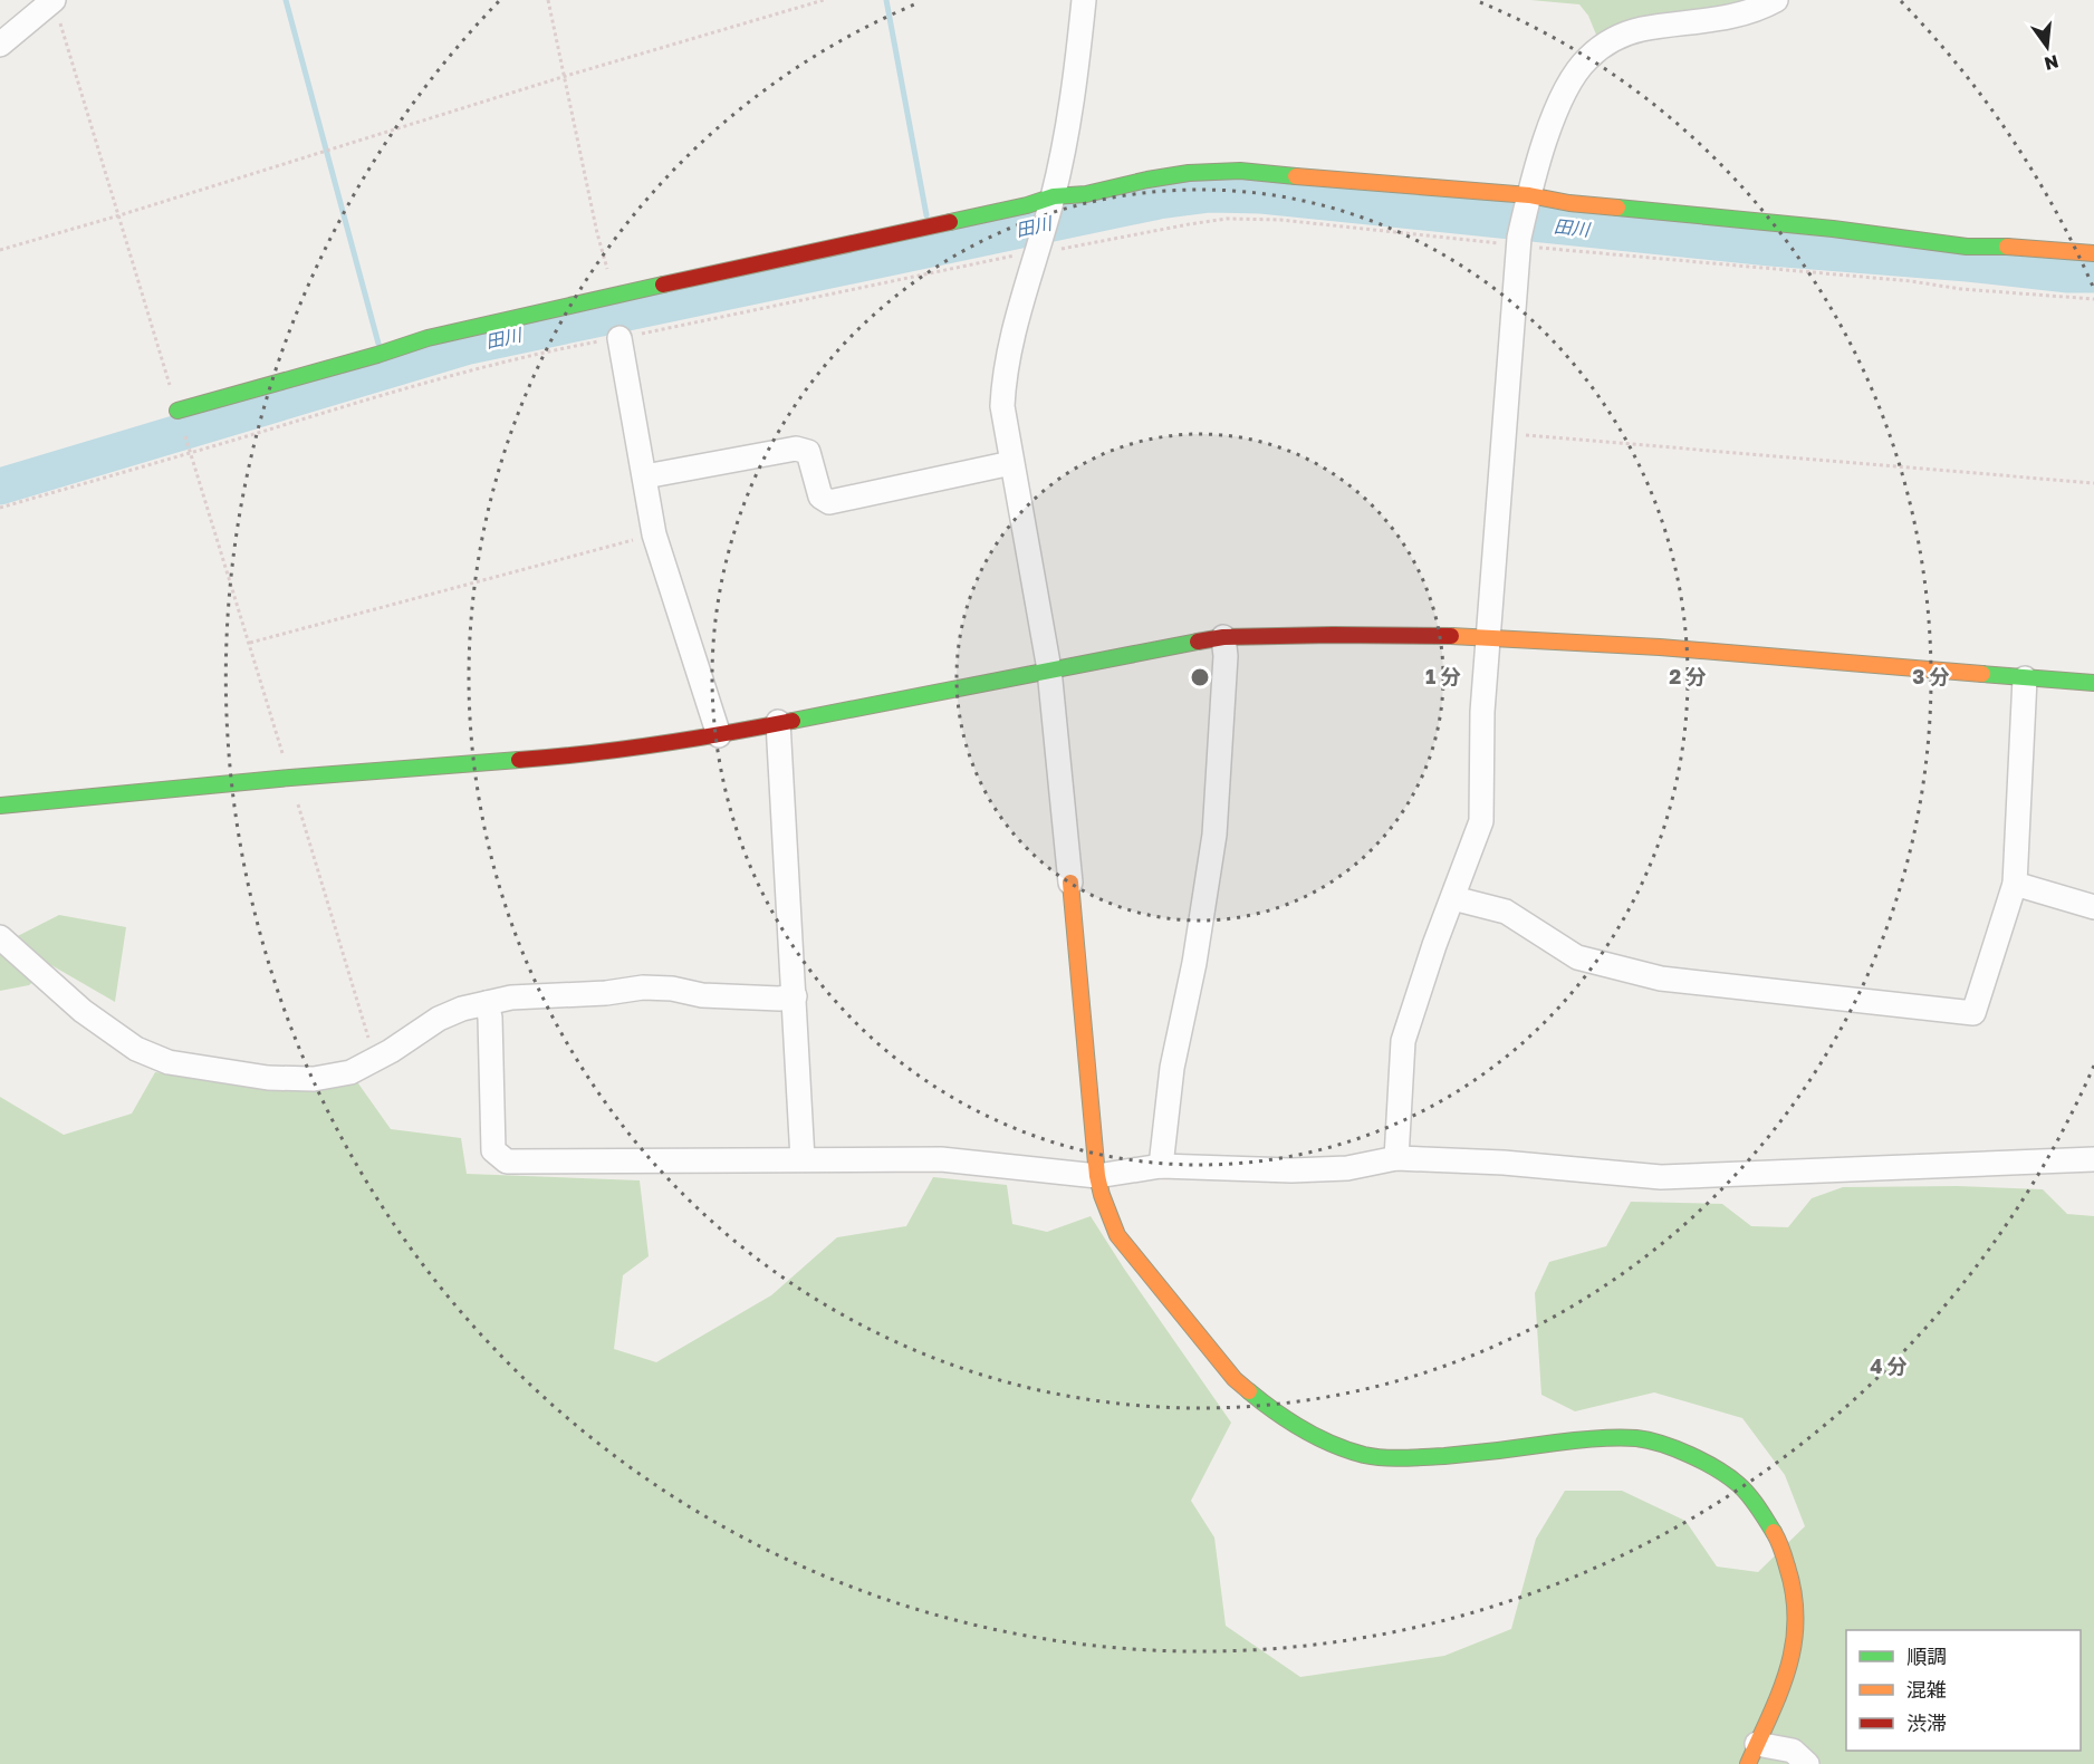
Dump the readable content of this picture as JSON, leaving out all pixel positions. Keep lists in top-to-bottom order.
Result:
{
  "water": ["田川"],
  "legend": ["順調", "混雑", "渋滞"],
  "north": "bottom",
  "rings": [
    "1 分",
    "2 分",
    "3 分",
    "4 分"
  ]
}
